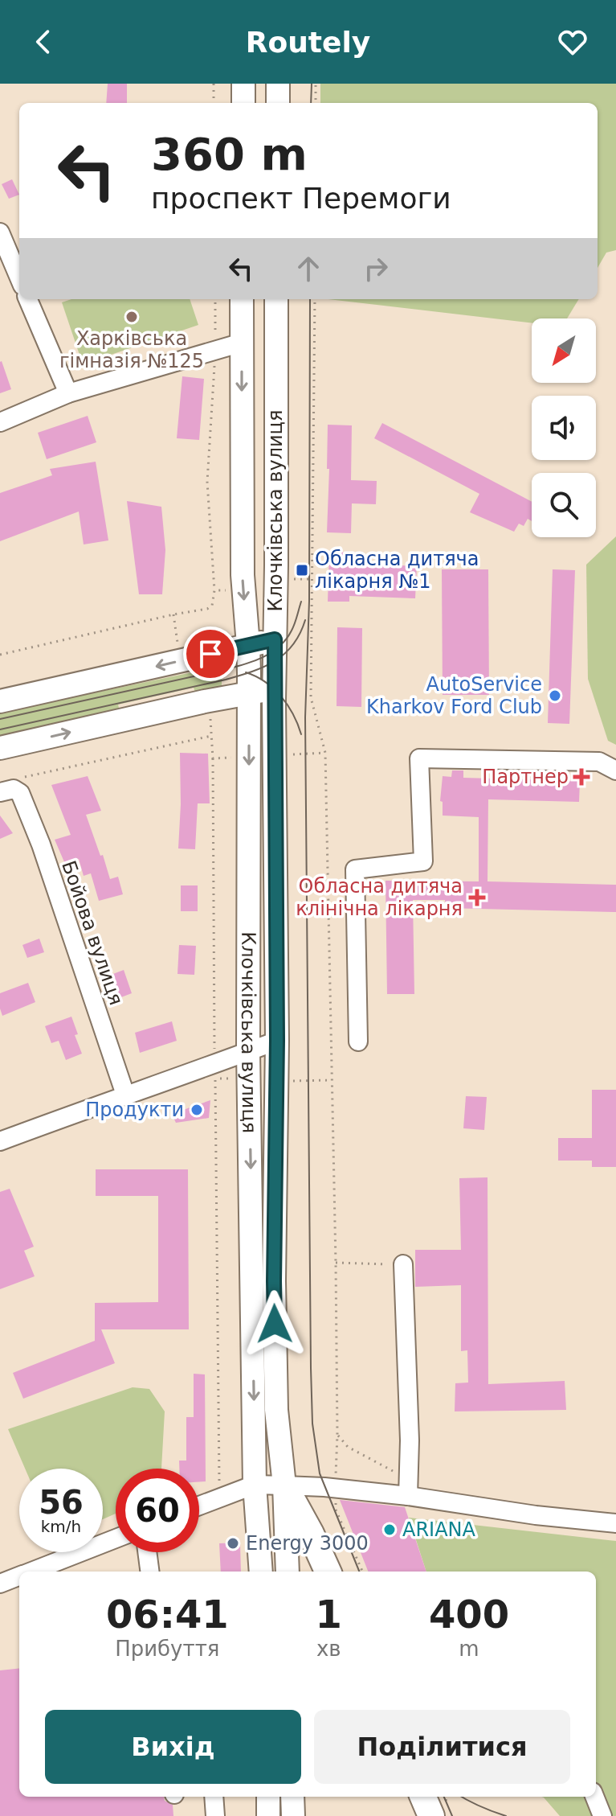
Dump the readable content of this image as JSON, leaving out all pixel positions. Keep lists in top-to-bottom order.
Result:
{
  "streets": {
    "main road": ["Клочківська вулиця"],
    "street": ["Бойова вулиця"]
  },
  "places": {
    "other": [
      "Харківська гімназія №125",
      "AutoService Kharkov Ford Club",
      "Продукти",
      "ARIANA",
      "Energy 3000"
    ],
    "transit": ["Обласна дитяча лікарня №1"],
    "health": ["Партнер", "Обласна дитяча клінічна лікарня"]
  },
  "north": "bottom left",
  "page": {
    "header": "Routely",
    "turn": ["360 m", "проспект Перемоги"],
    "speed": "56 km/h",
    "limit": "60",
    "eta": [
      "06:41",
      "Прибуття",
      "1",
      "хв",
      "400",
      "m"
    ],
    "buttons": ["Вихід", "Поділитися"]
  }
}
